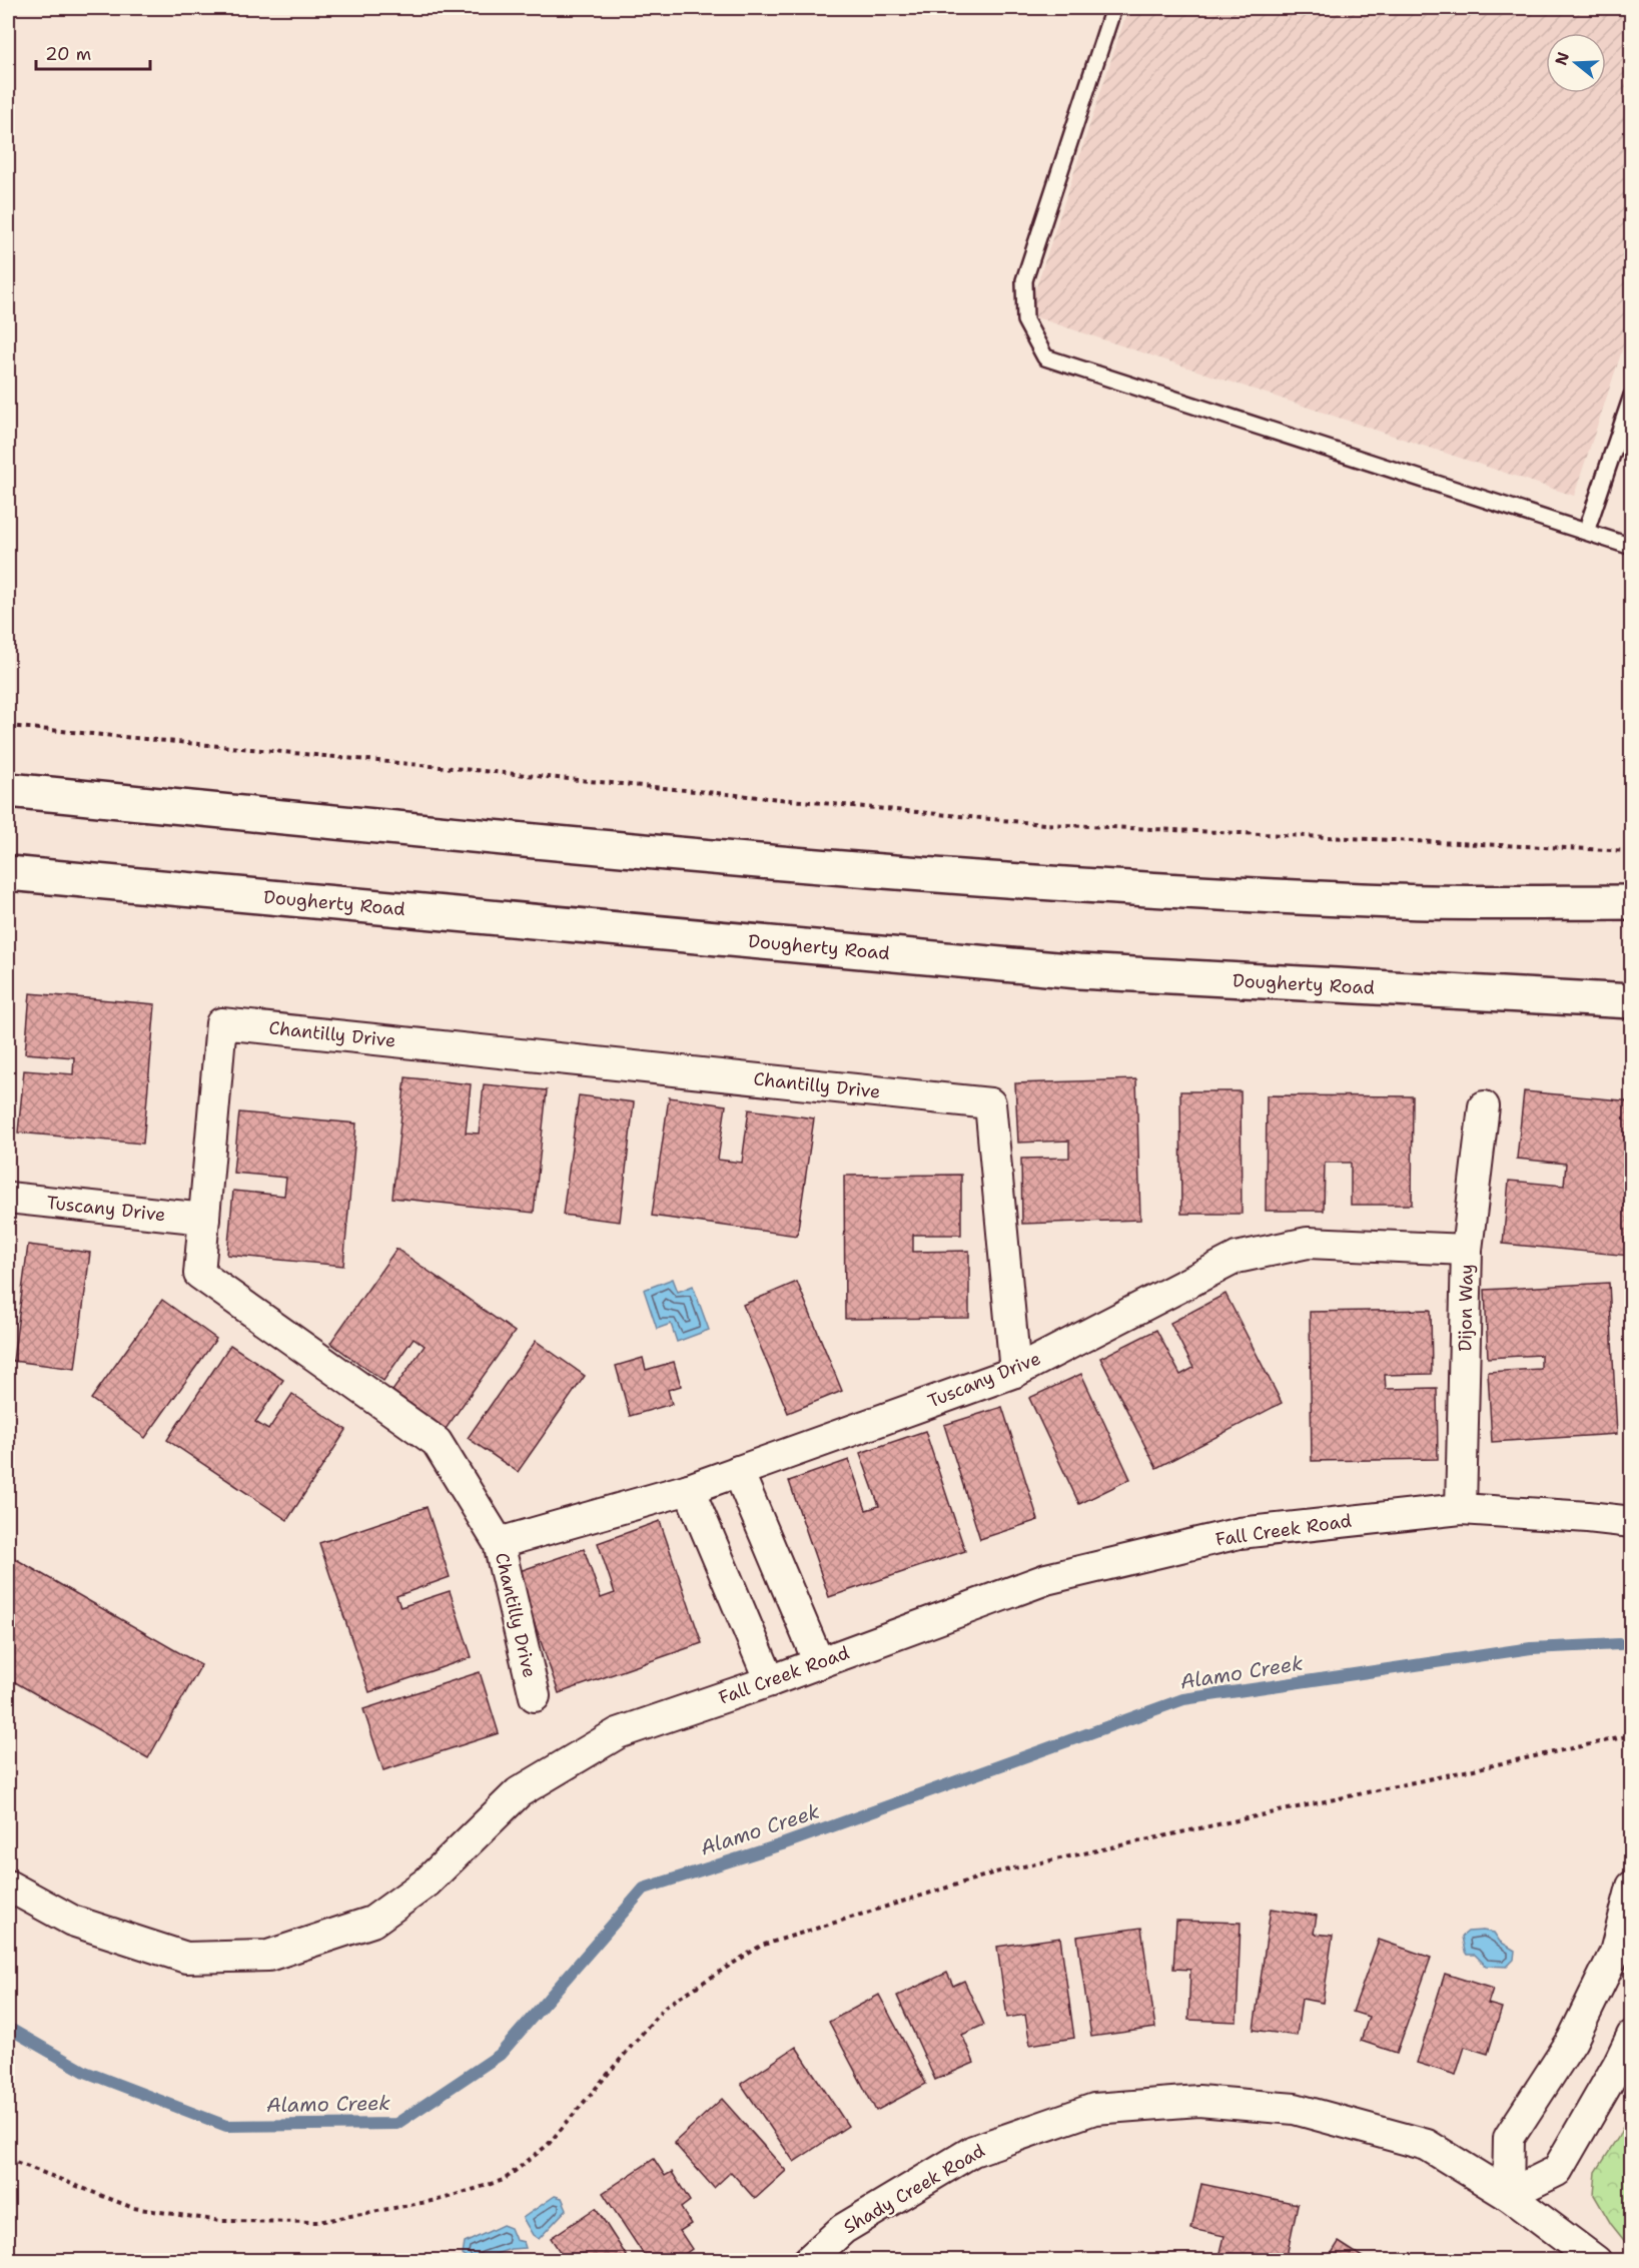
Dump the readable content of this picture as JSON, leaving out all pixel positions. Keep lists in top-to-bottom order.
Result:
{
  "streets": {
    "main road": ["Dougherty Road"],
    "street": [
      "Chantilly Drive",
      "Tuscany Drive",
      "Dijon Way",
      "Fall Creek Road",
      "Shady Creek Road"
    ]
  },
  "crossings": [
    ["Chantilly Drive", "Tuscany Drive"],
    ["Tuscany Drive", "Dijon Way"],
    ["Dijon Way", "Fall Creek Road"]
  ],
  "water": ["Alamo Creek"],
  "scale_bar": "20 m",
  "north": "left"
}
